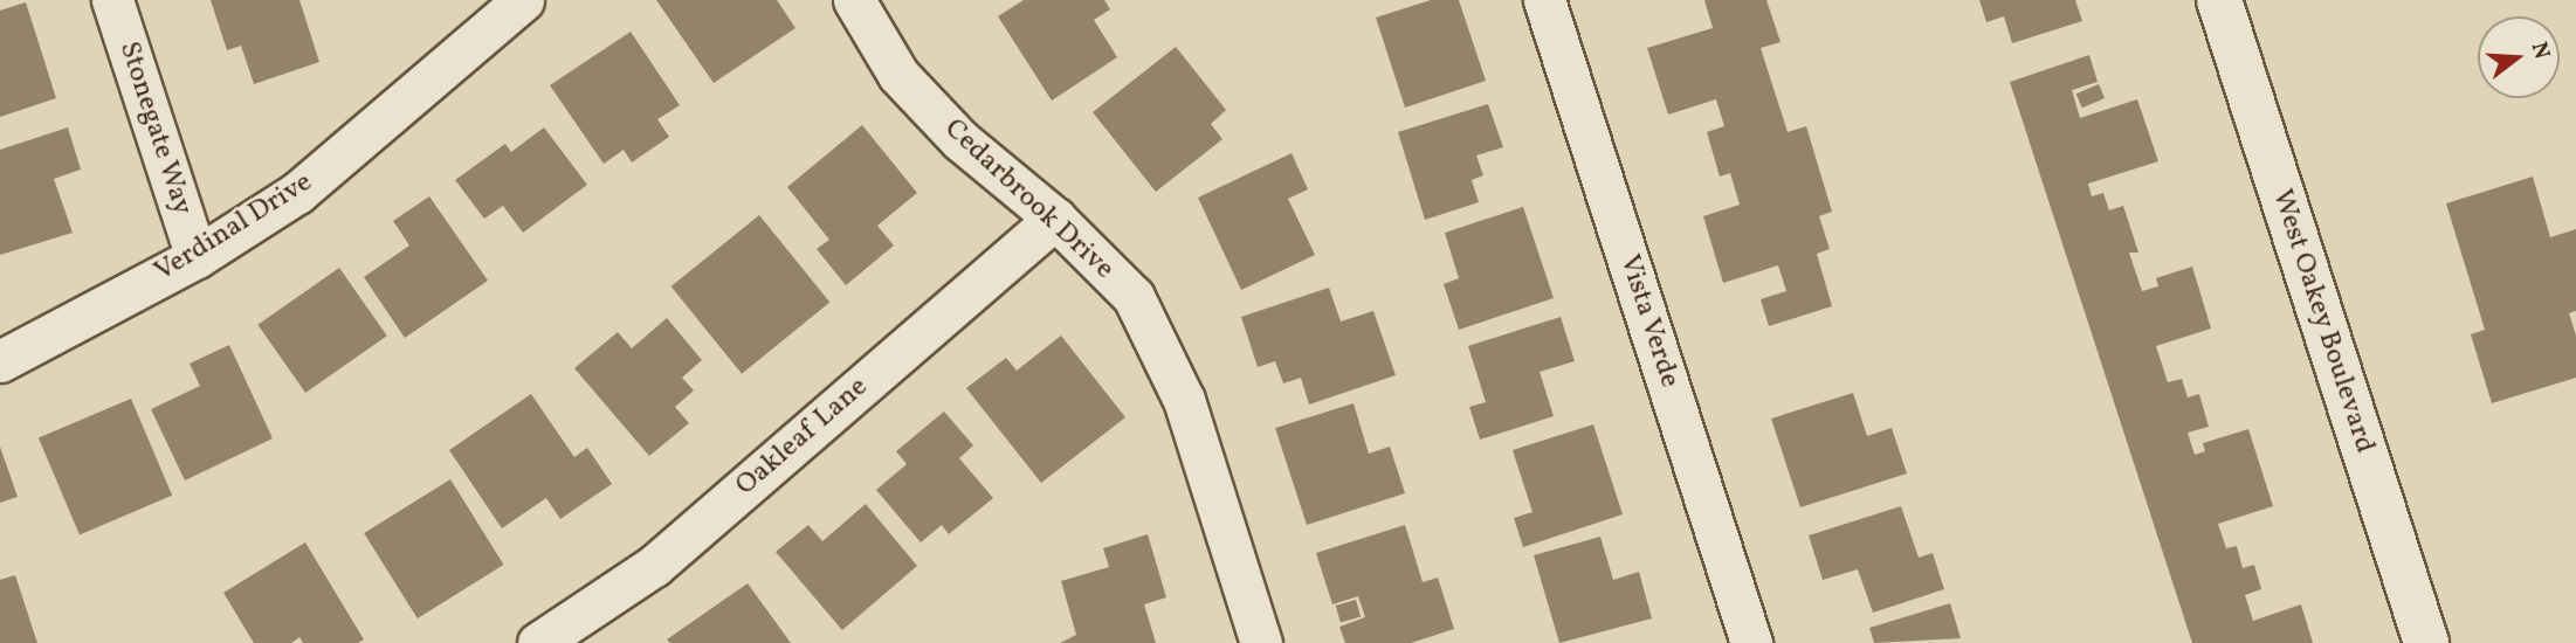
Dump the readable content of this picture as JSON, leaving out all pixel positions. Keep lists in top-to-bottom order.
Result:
{
  "streets": {
    "main road": ["West Oakey Boulevard"],
    "street": [
      "Stonegate Way",
      "Cedarbrook Drive",
      "Verdinal Drive",
      "Vista Verde",
      "Oakleaf Lane"
    ]
  },
  "crossings": [
    ["Stonegate Way", "Verdinal Drive"],
    ["Cedarbrook Drive", "Oakleaf Lane"]
  ],
  "north": "right"
}
